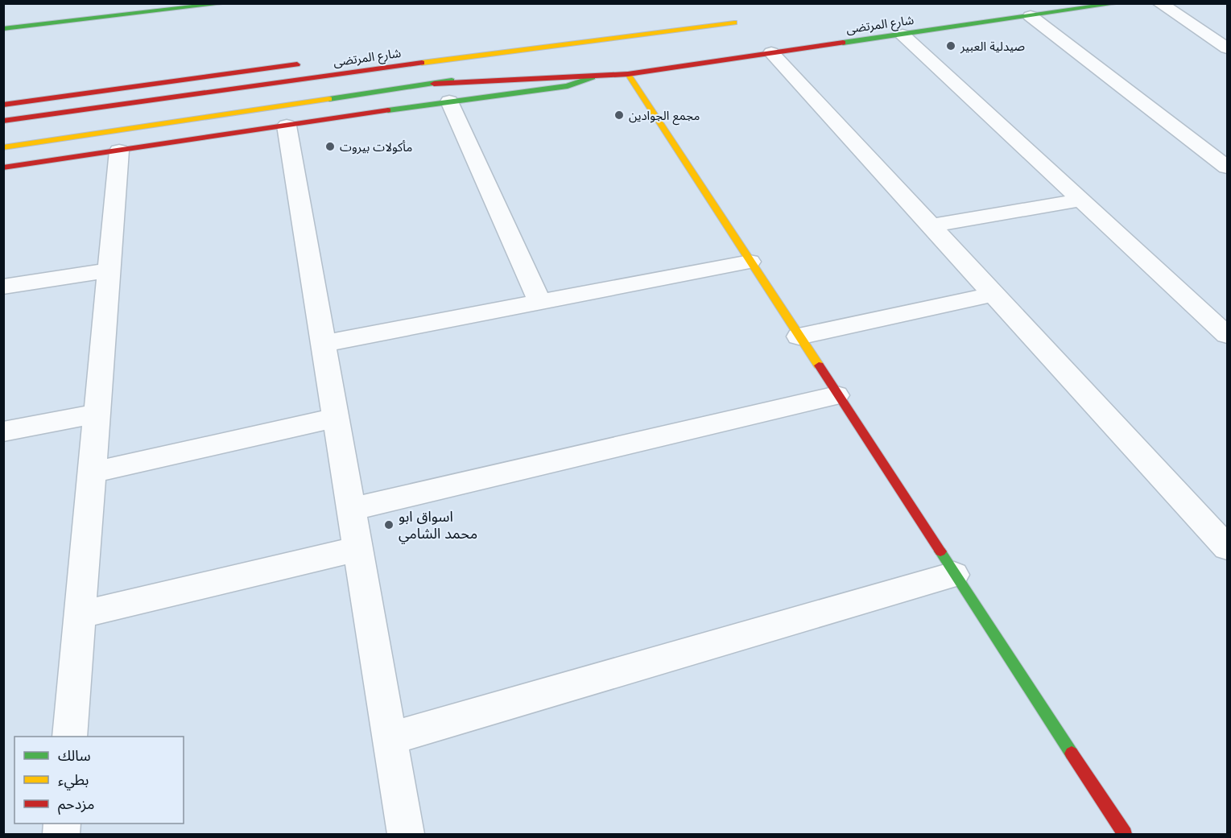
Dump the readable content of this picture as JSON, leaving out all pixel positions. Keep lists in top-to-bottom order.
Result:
{
  "streets": {
    "main road": ["شارع المرتضى"]
  },
  "places": [
    "صيدلية العبير",
    "مجمع الجوادين",
    "مأكولات بيروت",
    "اسواق ابو محمد الشامي"
  ],
  "legend": ["سالك", "بطيء", "مزدحم"]
}
